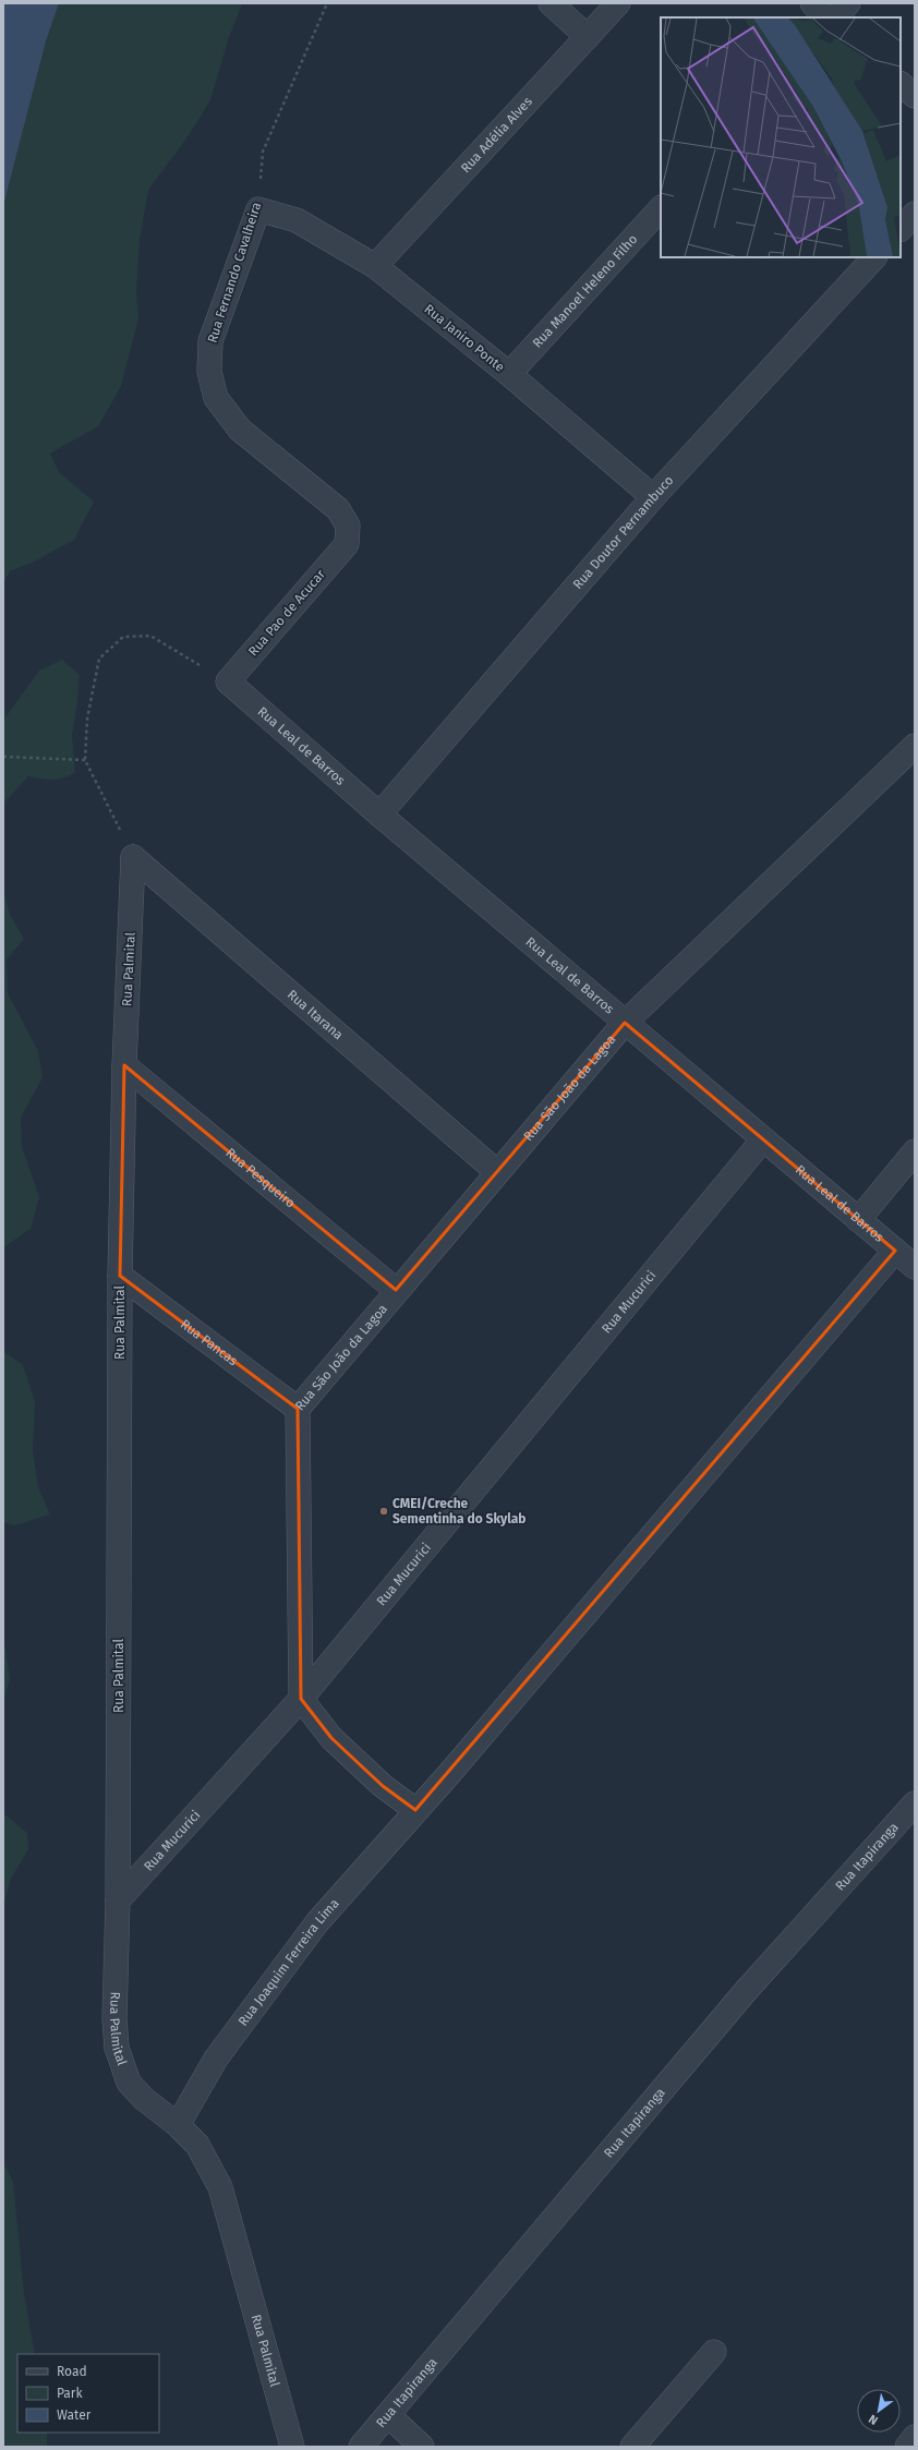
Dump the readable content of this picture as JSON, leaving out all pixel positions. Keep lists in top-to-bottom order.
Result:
{
  "streets": {
    "street": [
      "Rua Adélia Alves",
      "Rua Fernando Cavalheira",
      "Rua Manoel Heleno Filho",
      "Rua Janiro Ponte",
      "Rua Doutor Pernambuco",
      "Rua Pao de Acucar",
      "Rua Leal de Barros",
      "Rua Palmital",
      "Rua Itarana",
      "Rua São João da Lagoa",
      "Rua Pesqueiro",
      "Rua Mucurici",
      "Rua Pancas",
      "Rua Itapiranga",
      "Rua Joaquim Ferreira Lima"
    ]
  },
  "crossings": [
    ["Rua Adélia Alves", "Rua Janiro Ponte"],
    ["Rua Fernando Cavalheira", "Rua Janiro Ponte"],
    ["Rua Fernando Cavalheira", "Rua Pao de Acucar"],
    ["Rua Manoel Heleno Filho", "Rua Janiro Ponte"],
    ["Rua Janiro Ponte", "Rua Doutor Pernambuco"],
    ["Rua Doutor Pernambuco", "Rua Leal de Barros"],
    ["Rua Pao de Acucar", "Rua Leal de Barros"],
    ["Rua Leal de Barros", "Rua São João da Lagoa"],
    ["Rua Leal de Barros", "Rua Mucurici"],
    ["Rua Palmital", "Rua Itarana"],
    ["Rua Palmital", "Rua Pesqueiro"],
    ["Rua Palmital", "Rua Mucurici"],
    ["Rua Palmital", "Rua Pancas"],
    ["Rua Palmital", "Rua Joaquim Ferreira Lima"],
    ["Rua Itarana", "Rua São João da Lagoa"],
    ["Rua São João da Lagoa", "Rua Pesqueiro"],
    ["Rua São João da Lagoa", "Rua Mucurici"],
    ["Rua São João da Lagoa", "Rua Pancas"]
  ],
  "places": ["CMEI/Creche Sementinha do Skylab"],
  "legend": ["Road", "Park", "Water"],
  "north": "bottom left"
}
